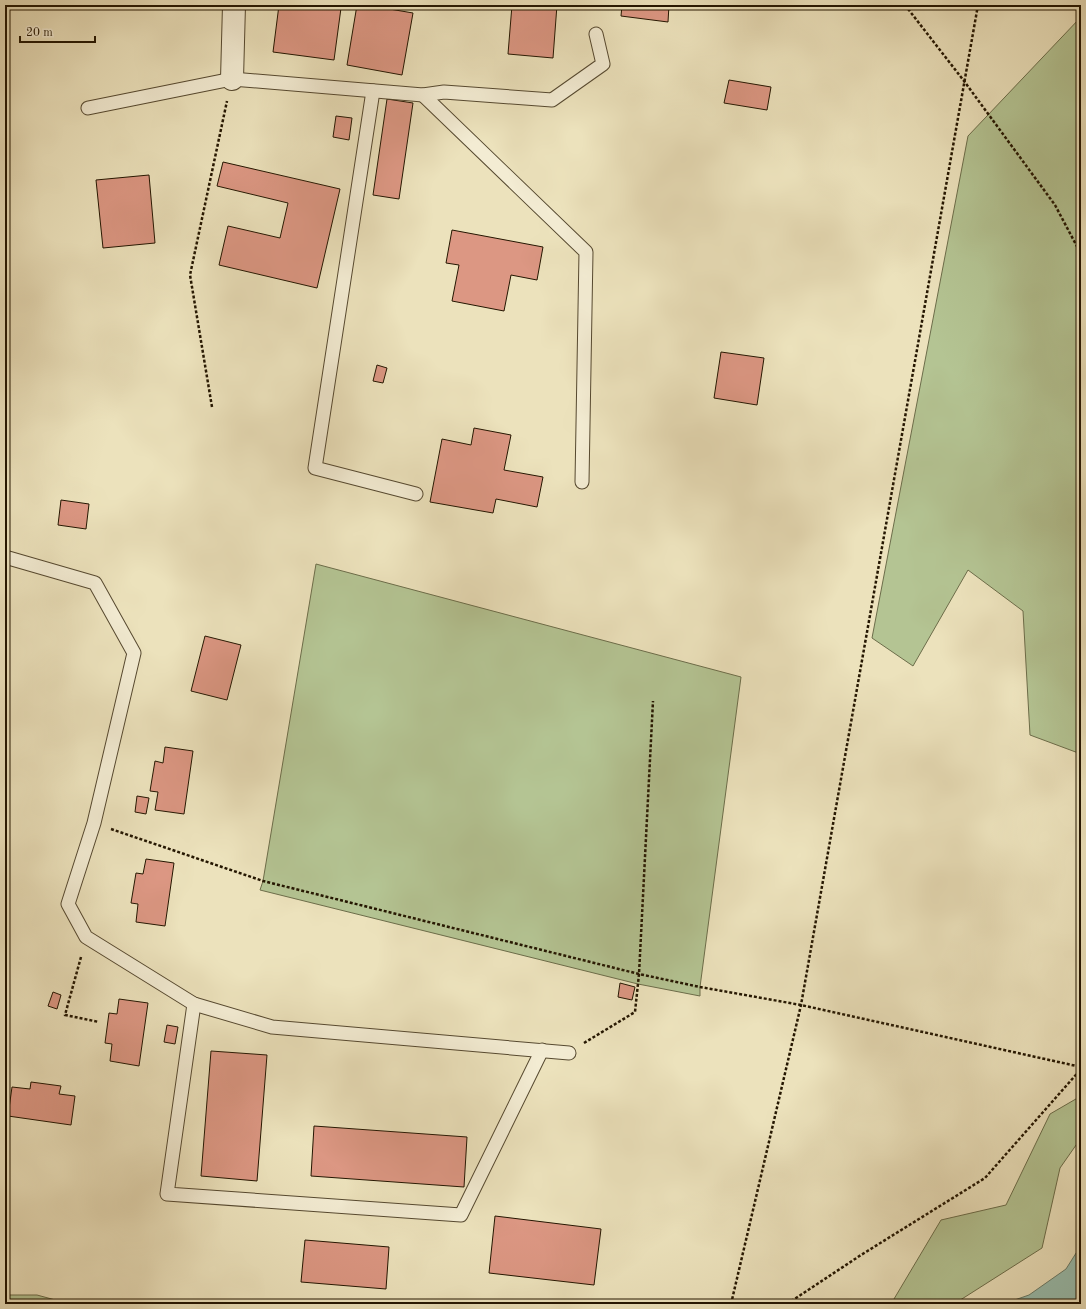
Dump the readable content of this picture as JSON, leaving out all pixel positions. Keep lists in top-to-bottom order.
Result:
{
  "scale_bar": "20 m"
}
